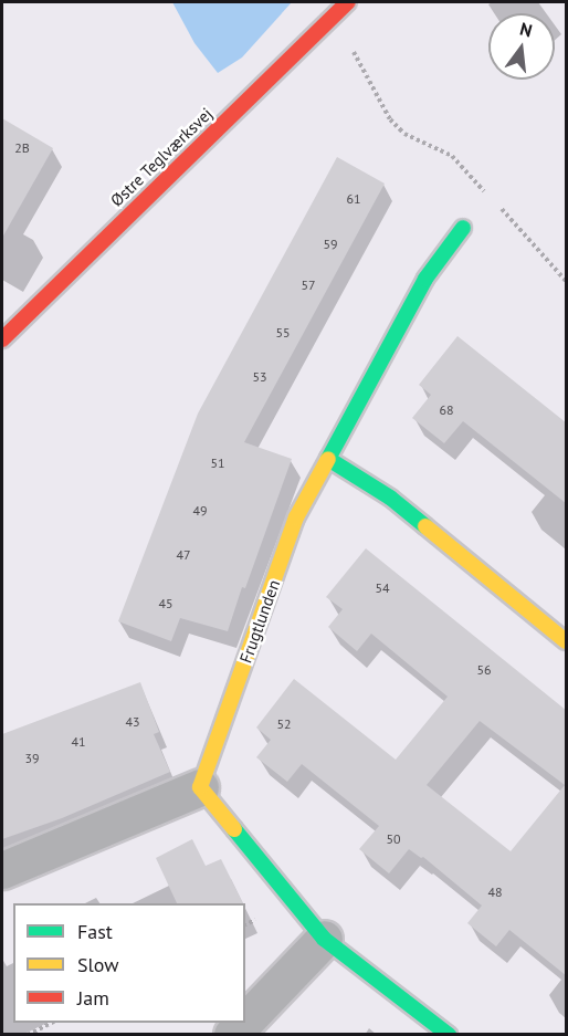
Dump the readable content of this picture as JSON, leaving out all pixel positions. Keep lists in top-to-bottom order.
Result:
{
  "streets": {
    "street": ["Østre Teglværksvej", "Frugtlunden"]
  },
  "house_numbers": [
    "2B",
    "61",
    "59",
    "57",
    "55",
    "53",
    "68",
    "51",
    "49",
    "47",
    "54",
    "45",
    "56",
    "43",
    "52",
    "41",
    "39",
    "50",
    "48"
  ],
  "legend": ["Fast", "Slow", "Jam"],
  "north": "top"
}
